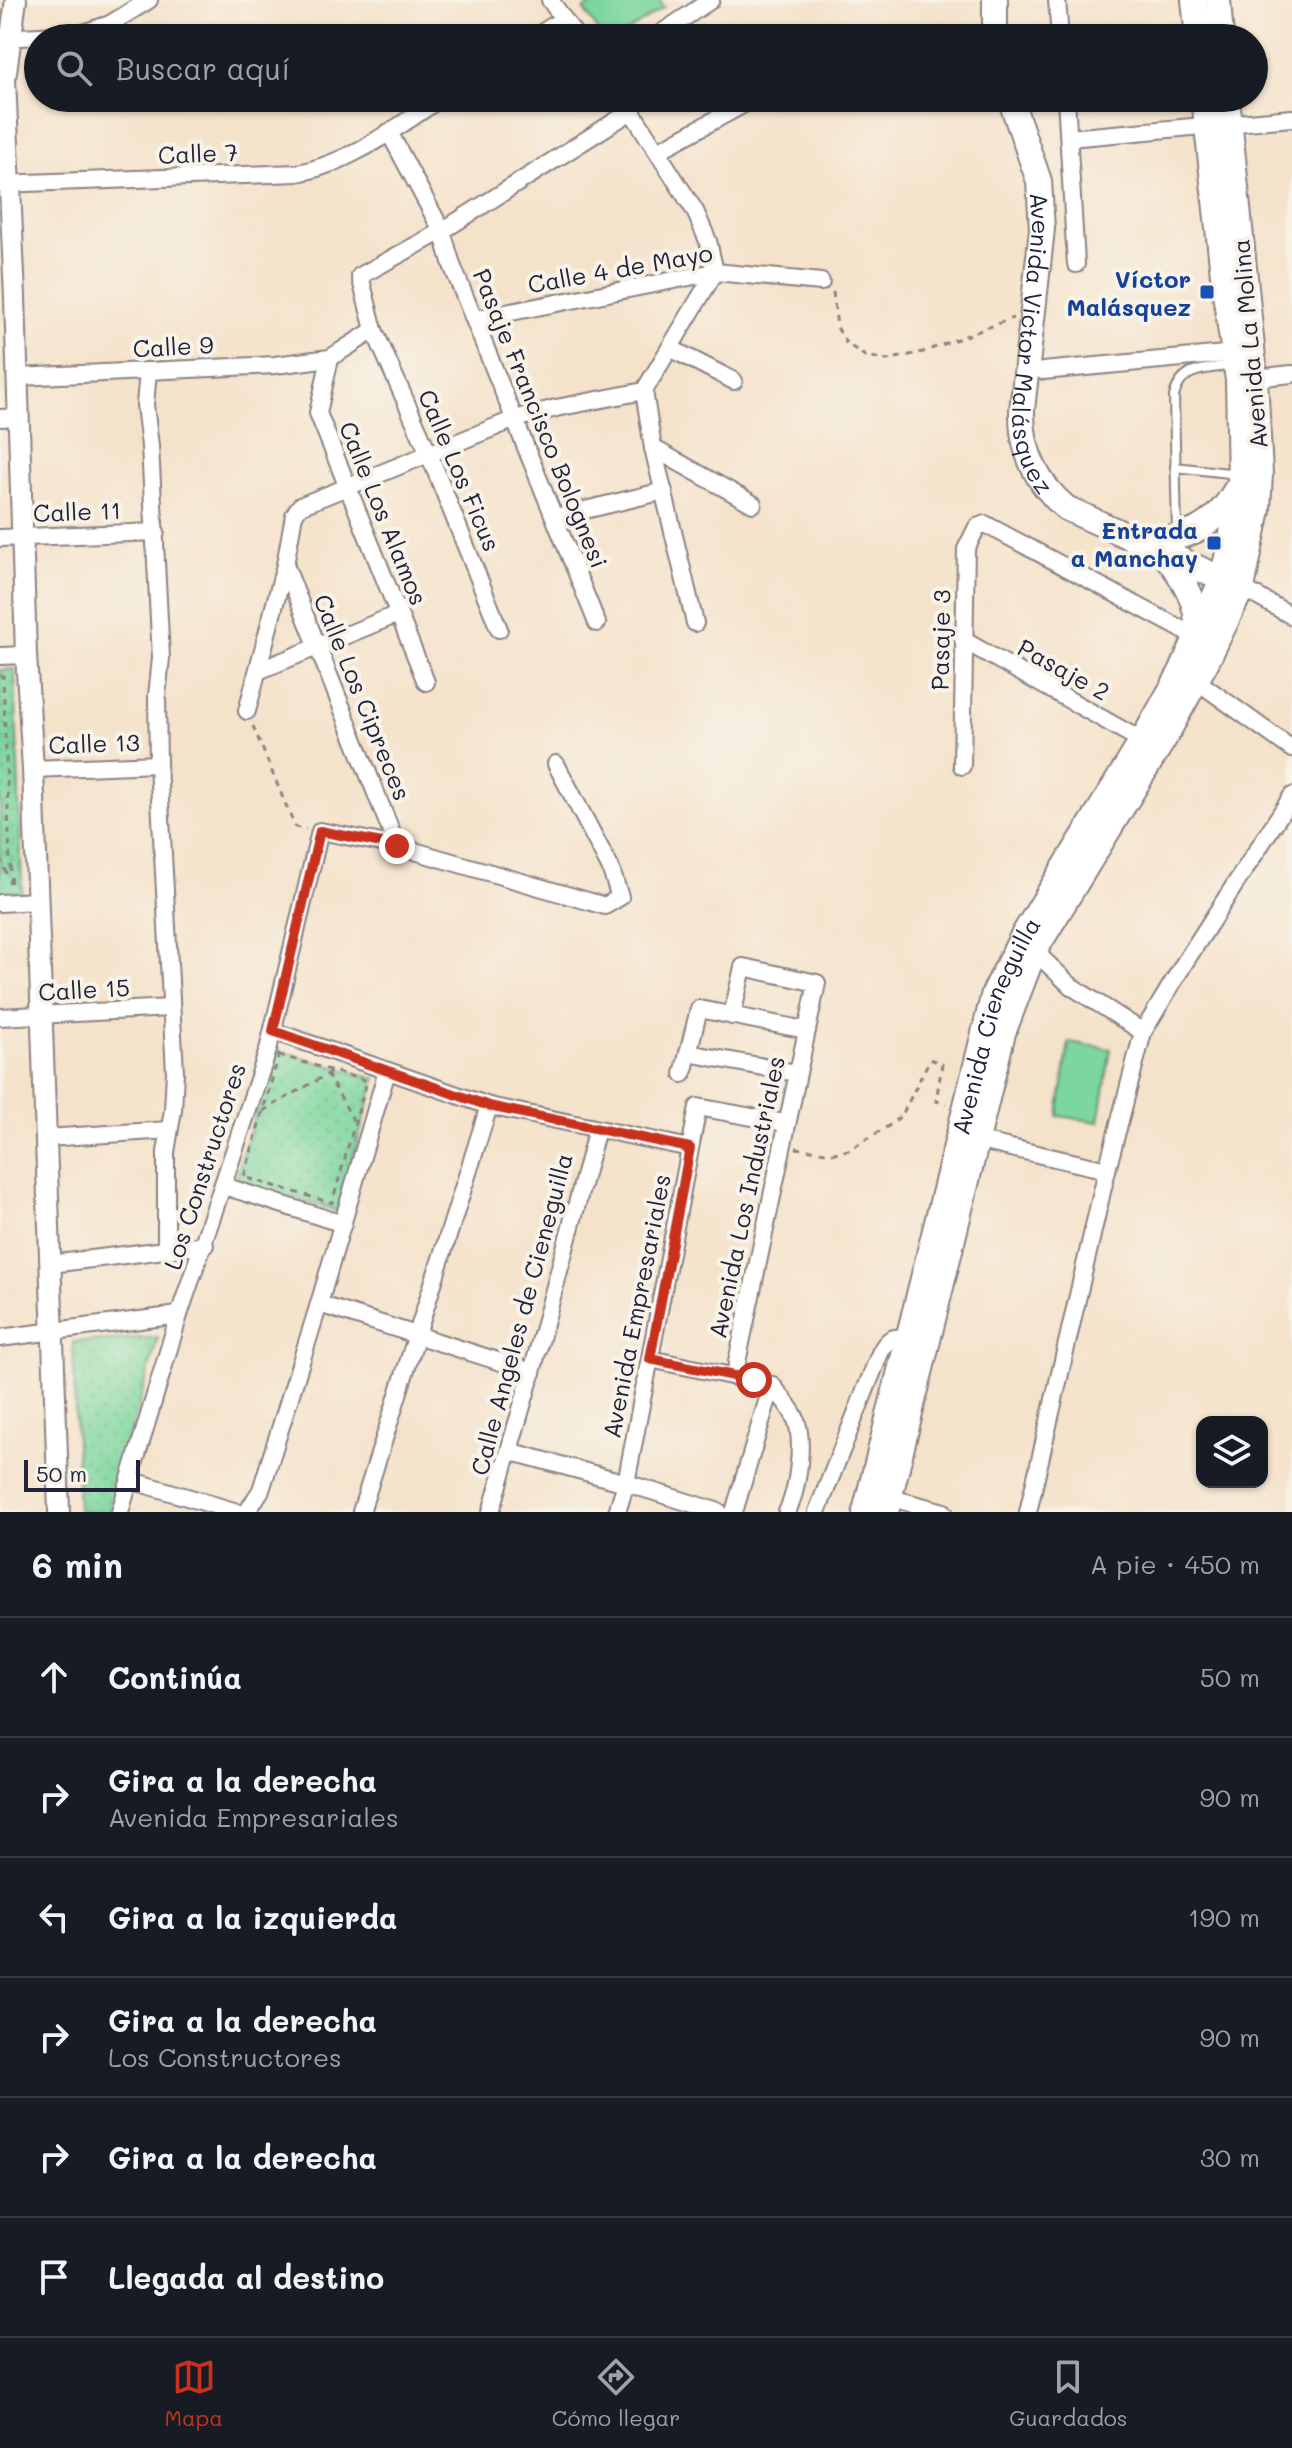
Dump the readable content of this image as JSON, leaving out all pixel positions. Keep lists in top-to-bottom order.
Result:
{
  "streets": {
    "main road": ["Avenida Victor Malásquez", "Avenida La Molina", "Avenida Cieneguilla"],
    "street": [
      "Calle 7",
      "Calle 4 de Mayo",
      "Calle 9",
      "Pasaje Francisco Bolognesi",
      "Calle Los Ficus",
      "Calle 11",
      "Calle Los Alamos",
      "Pasaje 3",
      "Pasaje 2",
      "Calle Los Cipreces",
      "Calle 13",
      "Calle 15",
      "Los Constructores",
      "Avenida Los Industriales",
      "Avenida Empresariales",
      "Calle Angeles de Cieneguilla"
    ]
  },
  "crossings": [
    ["Calle 7", "Pasaje Francisco Bolognesi"],
    ["Calle 4 de Mayo", "Pasaje Francisco Bolognesi"],
    ["Avenida Victor Malásquez", "Avenida La Molina"],
    ["Avenida Victor Malásquez", "Avenida Cieneguilla"],
    ["Avenida La Molina", "Avenida Cieneguilla"],
    ["Calle 9", "Calle Los Alamos"],
    ["Pasaje Francisco Bolognesi", "Calle Los Ficus"],
    ["Pasaje 3", "Pasaje 2"],
    ["Pasaje 3", "Avenida Cieneguilla"],
    ["Pasaje 2", "Avenida Cieneguilla"],
    ["Avenida Los Industriales", "Avenida Empresariales"]
  ],
  "places": {
    "transit": ["Víctor Malásquez", "Entrada a Manchay"]
  },
  "scale_bar": "50 m",
  "page": {
    "search": "Buscar aquí",
    "scale": "50 m",
    "heading": ["6 min", "A pie · 450 m"],
    "list": [
      ["Continúa", "50 m"],
      ["Gira a la derecha", "Avenida Empresariales", "90 m"],
      ["Gira a la izquierda", "190 m"],
      ["Gira a la derecha", "Los Constructores", "90 m"],
      ["Gira a la derecha", "30 m"],
      "Llegada al destino"
    ],
    "nav": ["Mapa", "Cómo llegar", "Guardados"]
  }
}
